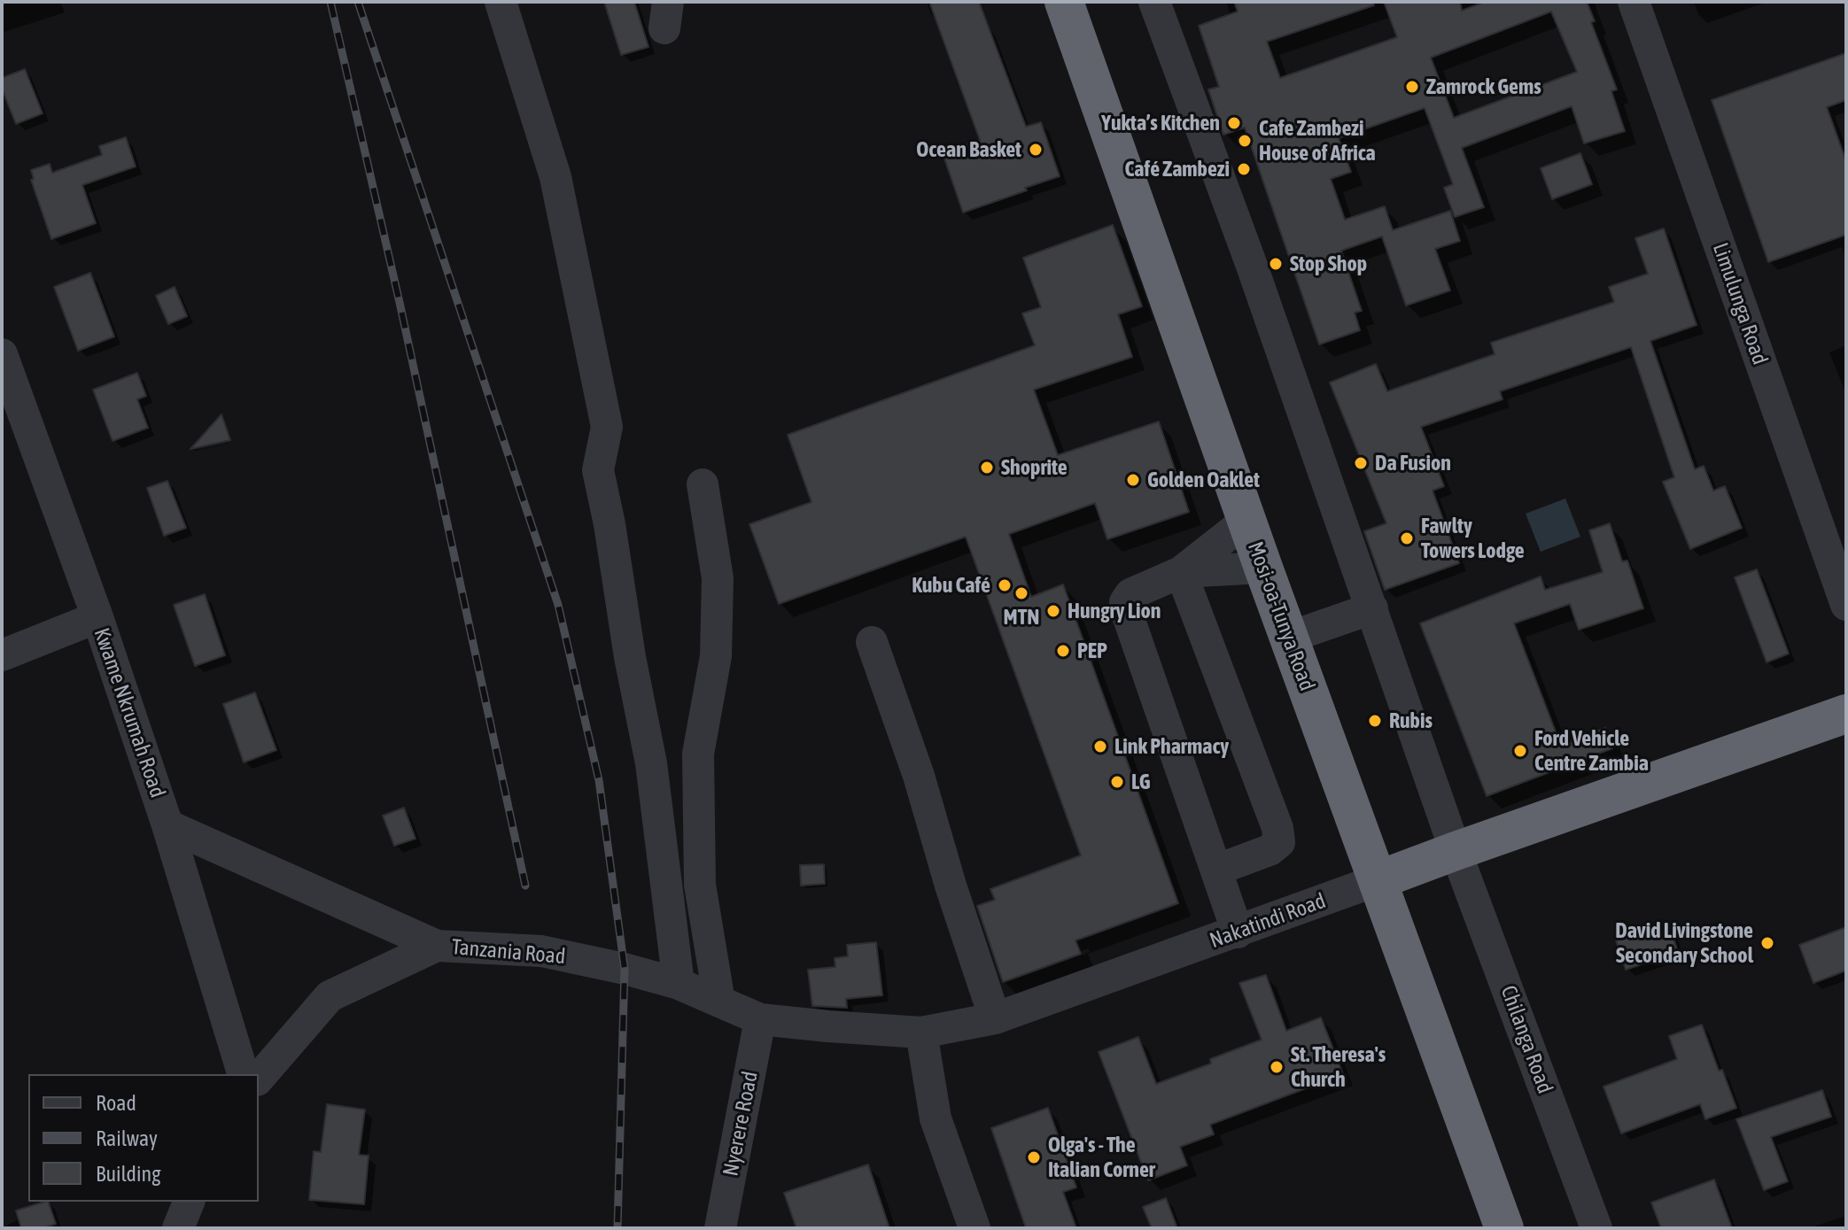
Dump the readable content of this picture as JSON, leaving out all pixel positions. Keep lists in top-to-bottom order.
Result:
{
  "streets": {
    "highway": ["Mosi-oa-Tunya Road", "Nakatindi Road"],
    "street": [
      "Limulunga Road",
      "Kwame Nkrumah Road",
      "Tanzania Road",
      "Chilanga Road",
      "Nyerere Road"
    ]
  },
  "crossings": [
    ["Mosi-oa-Tunya Road", "Nakatindi Road"],
    ["Nakatindi Road", "Tanzania Road"],
    ["Nakatindi Road", "Chilanga Road"],
    ["Nakatindi Road", "Nyerere Road"]
  ],
  "places": [
    "Zamrock Gems",
    "Yukta’s Kitchen",
    "Cafe Zambezi House of Africa",
    "Ocean Basket",
    "Café Zambezi",
    "Stop Shop",
    "Da Fusion",
    "Shoprite",
    "Golden Oaklet",
    "Fawlty Towers Lodge",
    "Kubu Café",
    "MTN",
    "Hungry Lion",
    "PEP",
    "Rubis",
    "Link Pharmacy",
    "Ford Vehicle Centre Zambia",
    "LG",
    "David Livingstone Secondary School",
    "St. Theresa's Church",
    "Olga's - The Italian Corner"
  ],
  "legend": ["Road", "Railway", "Building"]
}
